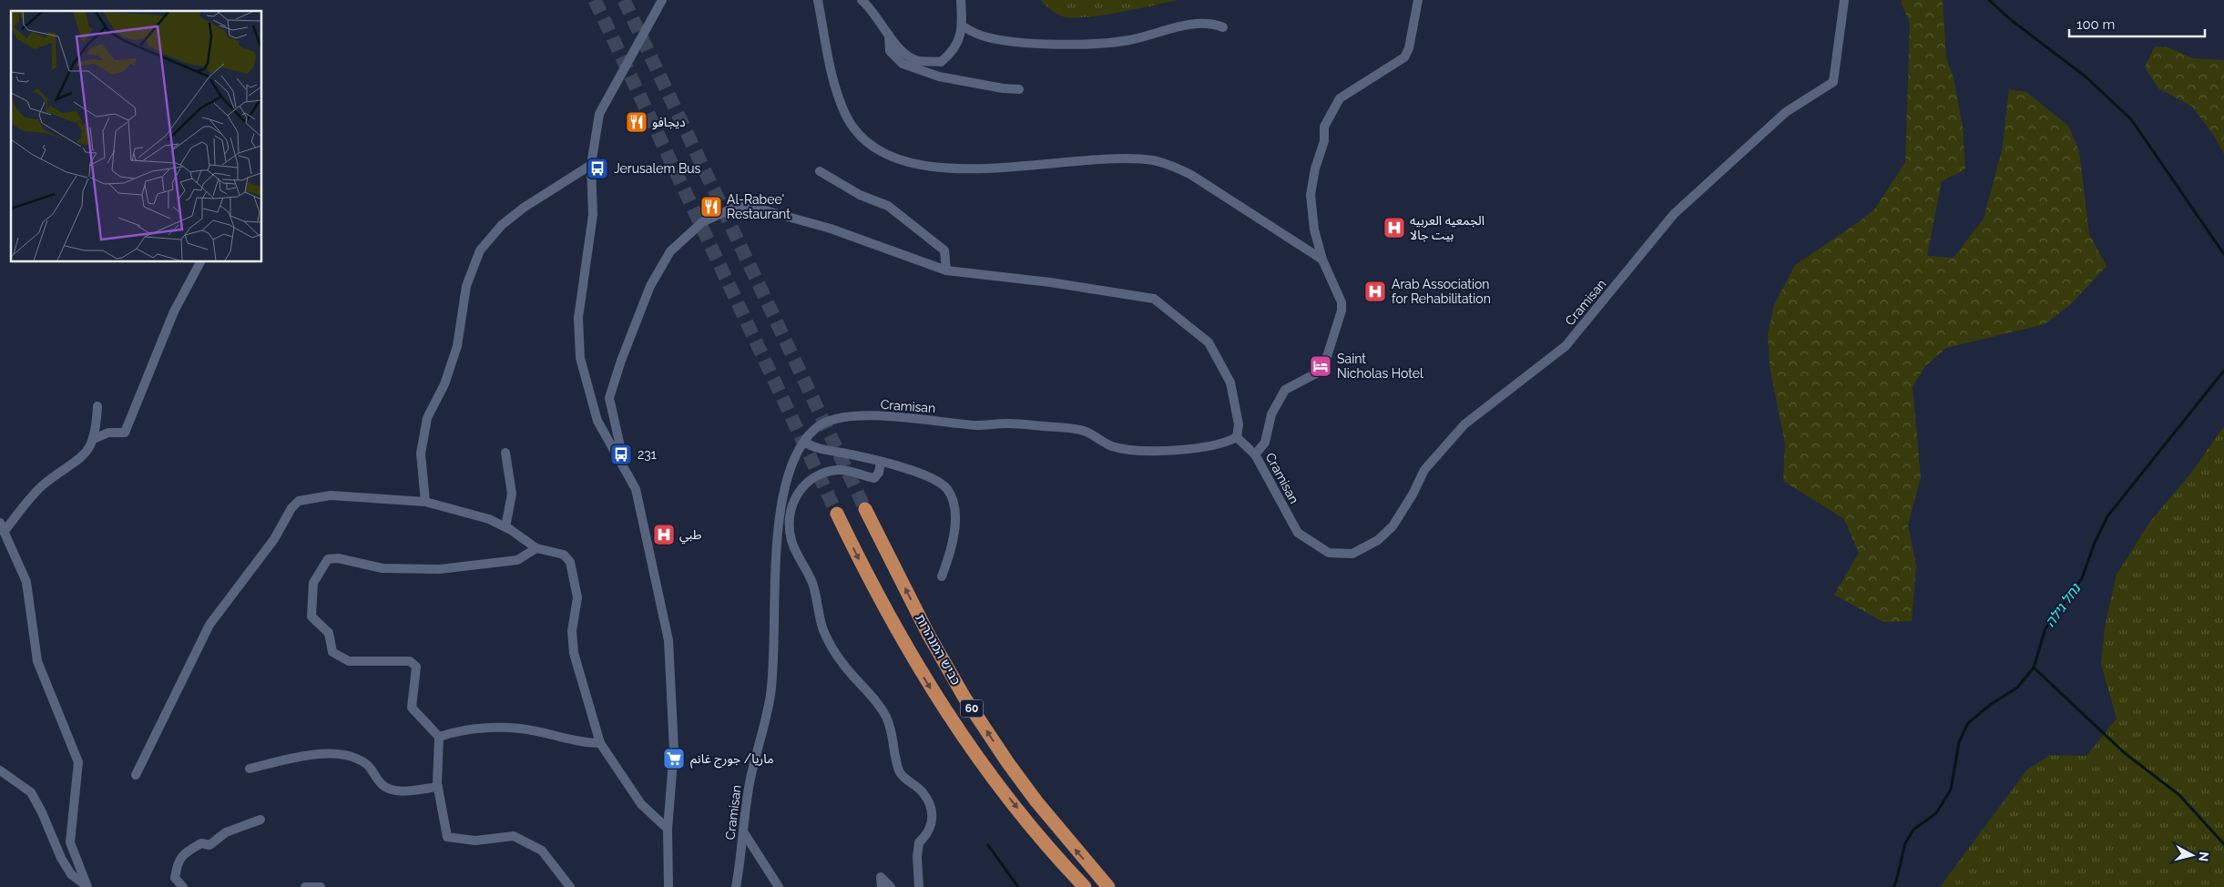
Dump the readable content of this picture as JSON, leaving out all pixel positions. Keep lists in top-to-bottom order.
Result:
{
  "streets": {
    "highway": ["כביש המנהרות", "60"],
    "street": ["Cramisan"]
  },
  "water": ["נחל גילה"],
  "places": {
    "restaurant": ["ديجافو", "Al-Rabee' Restaurant"],
    "bus stop": ["Jerusalem Bus", "231"],
    "hospital": ["الجمعيه العربيه بيت جالا", "Arab Association for Rehabilitation", "طبي"],
    "hotel": ["Saint Nicholas Hotel"],
    "supermarket": ["ماريا/ جورج غانم"]
  },
  "scale_bar": "100 m",
  "north": "right"
}
